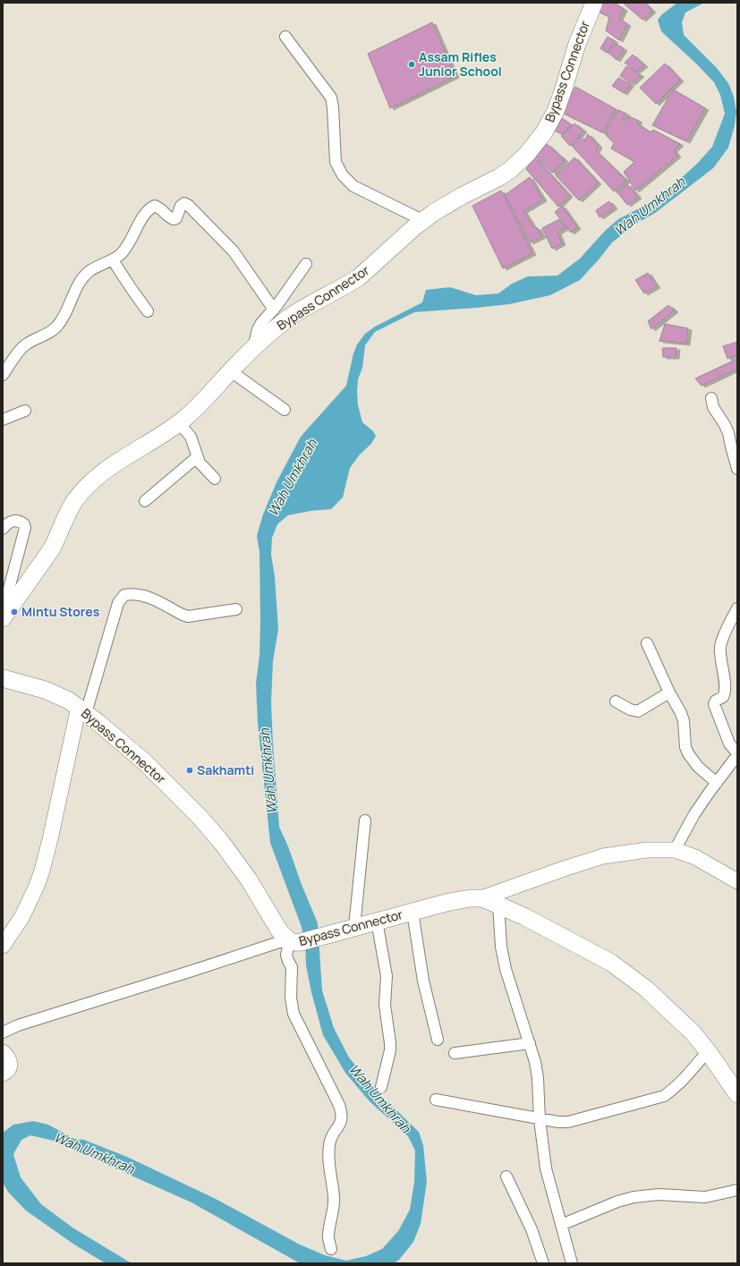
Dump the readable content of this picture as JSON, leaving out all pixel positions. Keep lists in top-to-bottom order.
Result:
{
  "streets": {
    "main road": ["Bypass Connector"]
  },
  "water": ["Wah Umkhrah"],
  "places": ["Assam Rifles Junior School", "Mintu Stores", "Sakhamti"]
}
